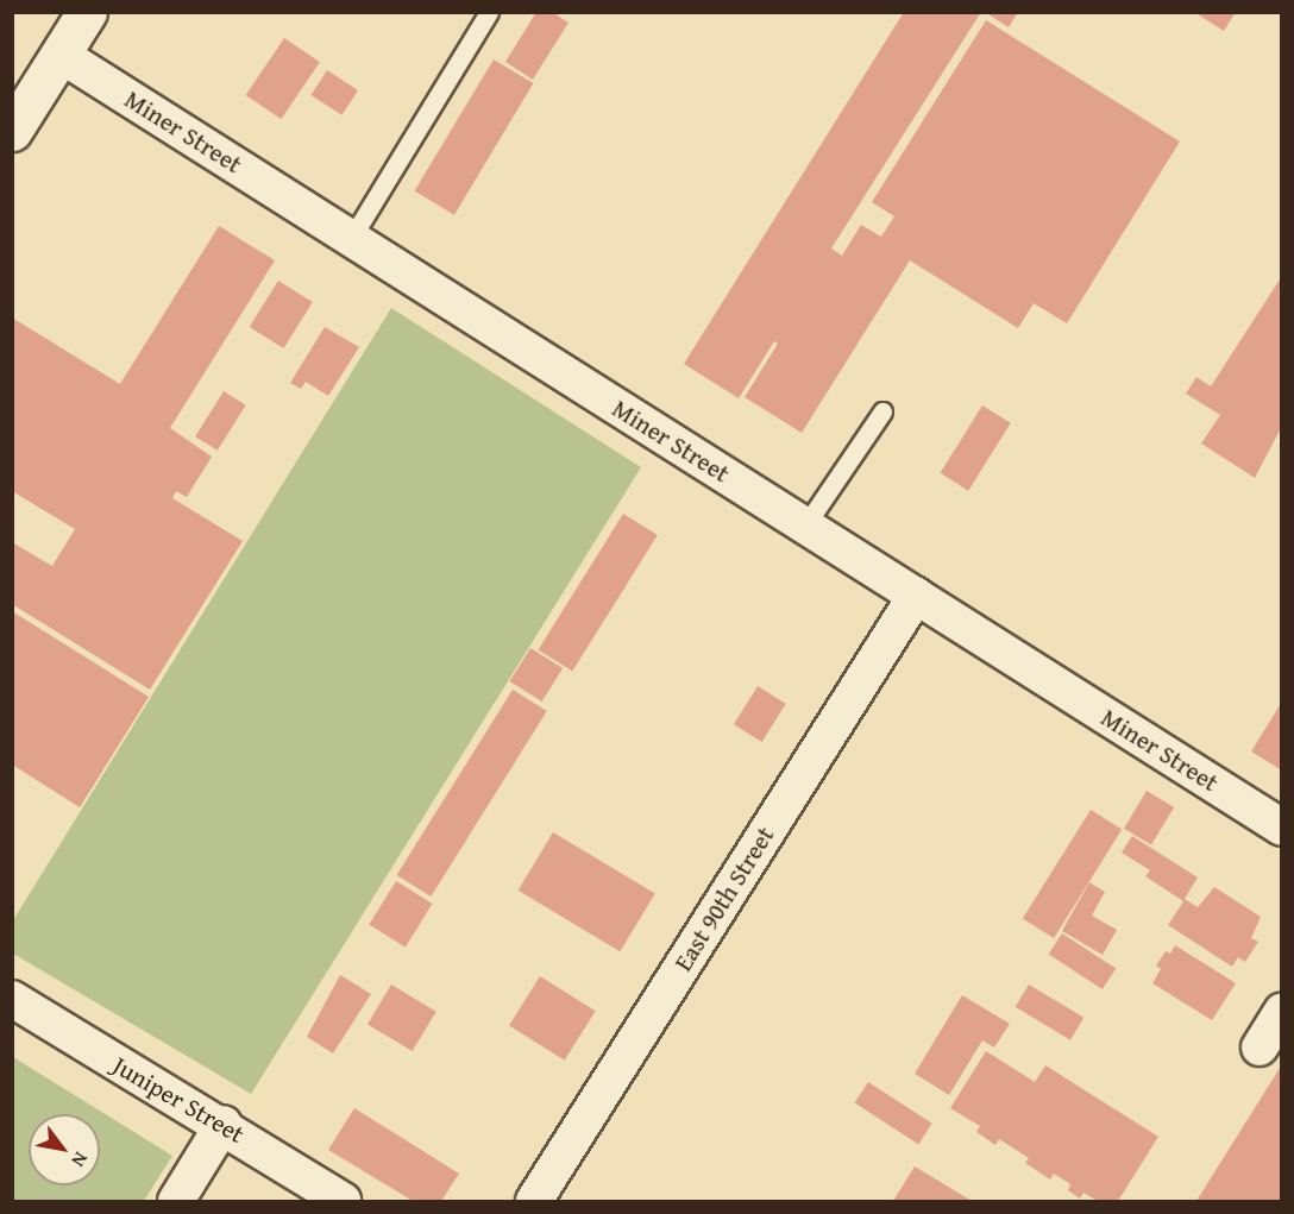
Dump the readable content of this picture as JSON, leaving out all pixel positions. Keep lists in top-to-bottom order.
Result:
{
  "streets": {
    "street": ["Miner Street", "East 90th Street", "Juniper Street"]
  },
  "crossings": [
    ["Miner Street", "East 90th Street"]
  ],
  "north": "bottom right"
}
